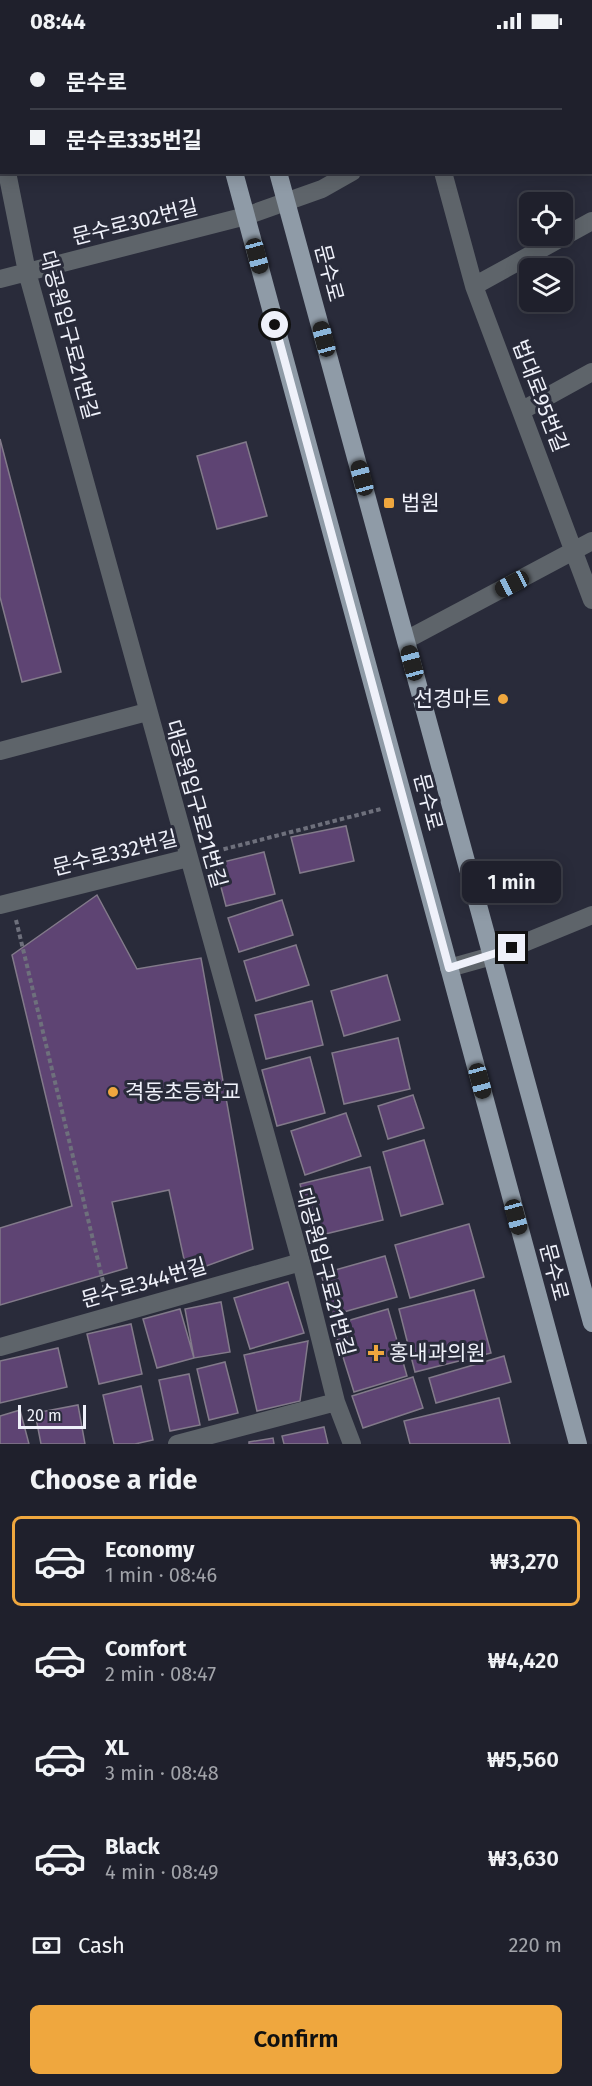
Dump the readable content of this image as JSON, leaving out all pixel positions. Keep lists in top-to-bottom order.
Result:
{
  "streets": {
    "main road": ["문수로"],
    "street": [
      "문수로302번길",
      "대공원입구로21번길",
      "법대로95번길",
      "문수로332번길",
      "문수로344번길"
    ]
  },
  "crossings": [
    ["문수로302번길", "문수로"],
    ["문수로302번길", "대공원입구로21번길"],
    ["대공원입구로21번길", "문수로332번길"],
    ["대공원입구로21번길", "문수로344번길"]
  ],
  "places": {
    "transit": ["법원"],
    "other": ["선경마트", "격동초등학교"],
    "health": ["홍내과의원"]
  },
  "scale_bar": "20 m",
  "page": {
    "status": "08:44",
    "banner": ["문수로", "문수로335번길"],
    "bubble": "1 min",
    "scale": "20 m",
    "heading": "Choose a ride",
    "list": [
      {
        "name": "Economy",
        "note": "1 min · 08:46",
        "value": "₩3,270"
      },
      {
        "name": "Comfort",
        "note": "2 min · 08:47",
        "value": "₩4,420"
      },
      {
        "name": "XL",
        "note": "3 min · 08:48",
        "value": "₩5,560"
      },
      {
        "name": "Black",
        "note": "4 min · 08:49",
        "value": "₩3,630"
      }
    ],
    "pay": ["Cash", "220 m"],
    "buttons": "Confirm"
  }
}
